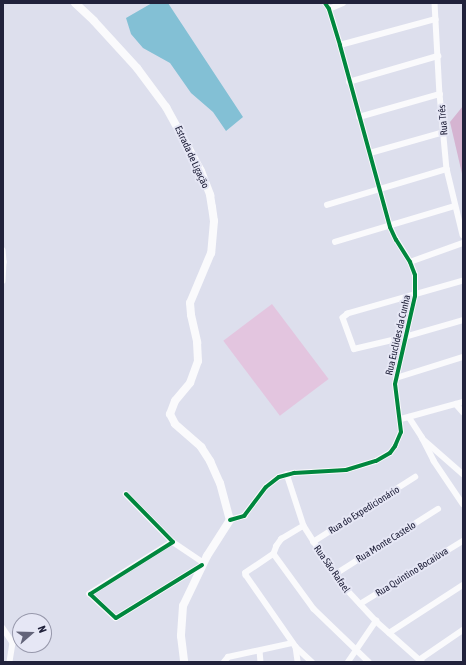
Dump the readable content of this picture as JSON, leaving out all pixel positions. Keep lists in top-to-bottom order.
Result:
{
  "streets": {
    "main road": ["Estrada de Ligação"],
    "street": [
      "Rua Três",
      "Rua Euclides da Cunha",
      "Rua do Expedicionário",
      "Rua Monte Castelo",
      "Rua São Rafael",
      "Rua Quintino Bocaiúva"
    ]
  },
  "crossings": [
    ["Estrada de Ligação", "Rua Euclides da Cunha"],
    ["Rua Euclides da Cunha", "Rua São Rafael"],
    ["Rua do Expedicionário", "Rua São Rafael"],
    ["Rua Monte Castelo", "Rua São Rafael"],
    ["Rua São Rafael", "Rua Quintino Bocaiúva"]
  ],
  "north": "right"
}
